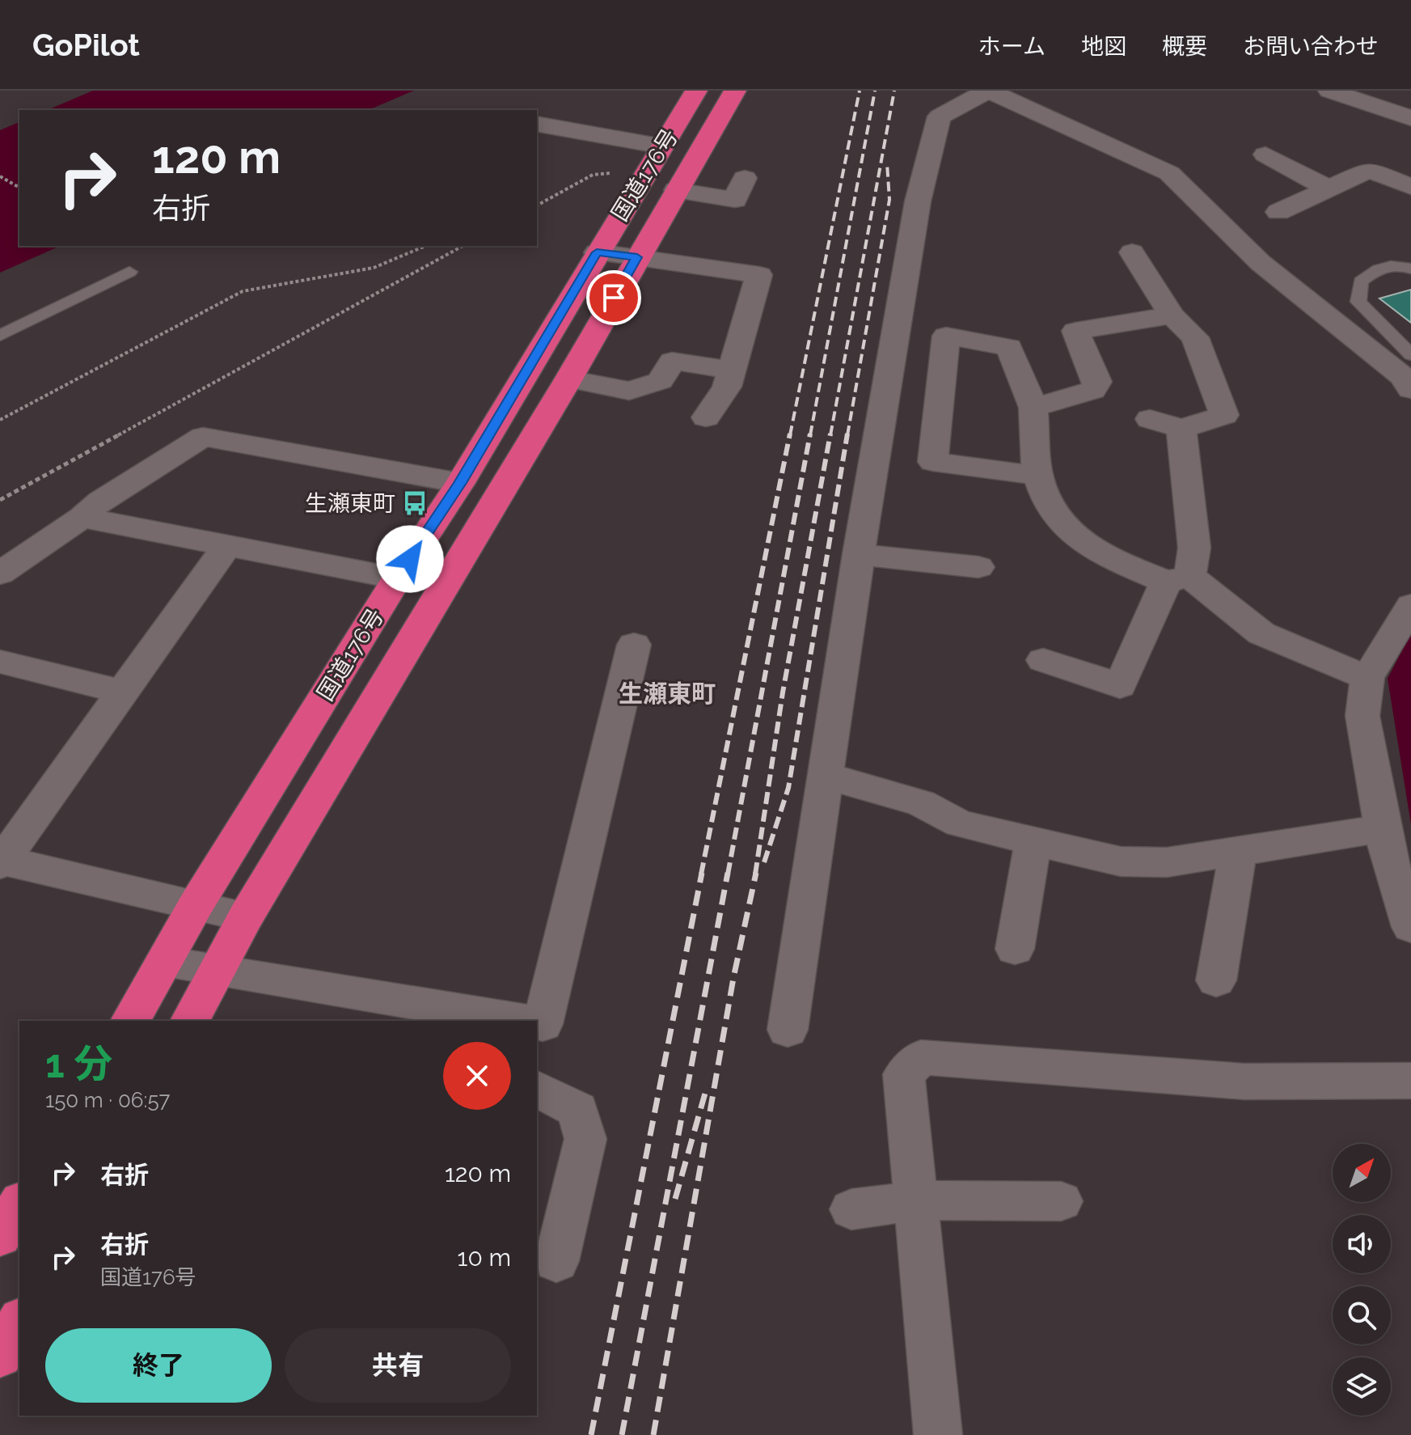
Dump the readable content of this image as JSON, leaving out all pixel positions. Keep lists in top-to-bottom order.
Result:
{
  "streets": {
    "highway": ["国道176号"]
  },
  "districts": ["生瀬東町"],
  "places": {
    "bus stop": ["生瀬東町"]
  },
  "north": "top right",
  "page": {
    "header": "GoPilot",
    "nav": [
      "ホーム",
      "地図",
      "概要",
      "お問い合わせ"
    ],
    "turn": ["120 m", "右折"],
    "heading": ["1 分", "150 m · 06:57"],
    "list": [
      {
        "name": "右折",
        "value": "120 m"
      },
      {
        "name": "右折",
        "note": "国道176号",
        "value": "10 m"
      }
    ],
    "buttons": ["終了", "共有"]
  }
}
